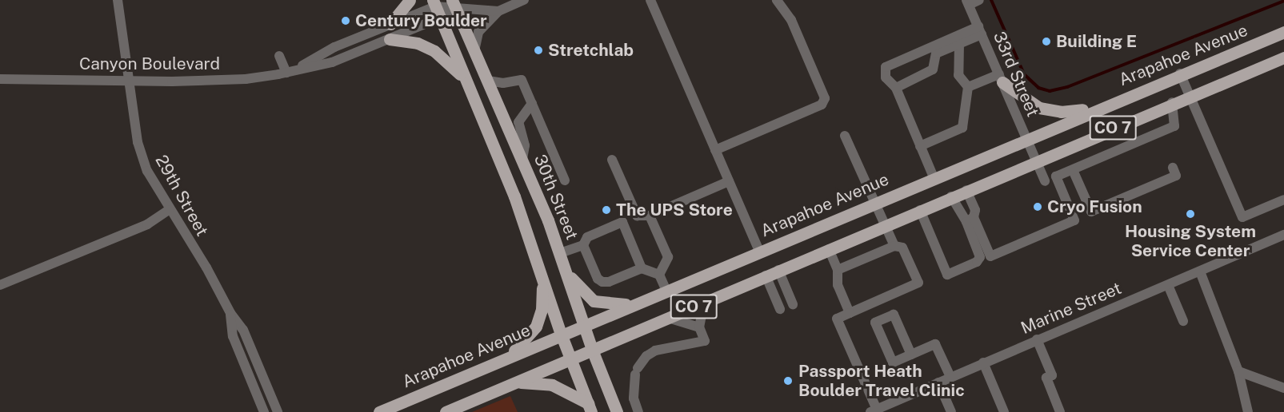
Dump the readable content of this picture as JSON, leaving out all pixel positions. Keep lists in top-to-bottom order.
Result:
{
  "streets": {
    "main road": ["Arapahoe Avenue", "CO 7", "30th Street"],
    "street": [
      "Canyon Boulevard",
      "33rd Street",
      "29th Street",
      "Marine Street"
    ]
  },
  "crossings": [
    ["Arapahoe Avenue", "33rd Street"],
    ["Arapahoe Avenue", "30th Street"],
    ["Canyon Boulevard", "29th Street"],
    ["Canyon Boulevard", "30th Street"],
    ["33rd Street", "CO 7"],
    ["CO 7", "30th Street"]
  ],
  "places": [
    "Century Boulder",
    "Building E",
    "Stretchlab",
    "Cryo Fusion",
    "The UPS Store",
    "Housing System Service Center",
    "Passport Heath Boulder Travel Clinic"
  ]
}
